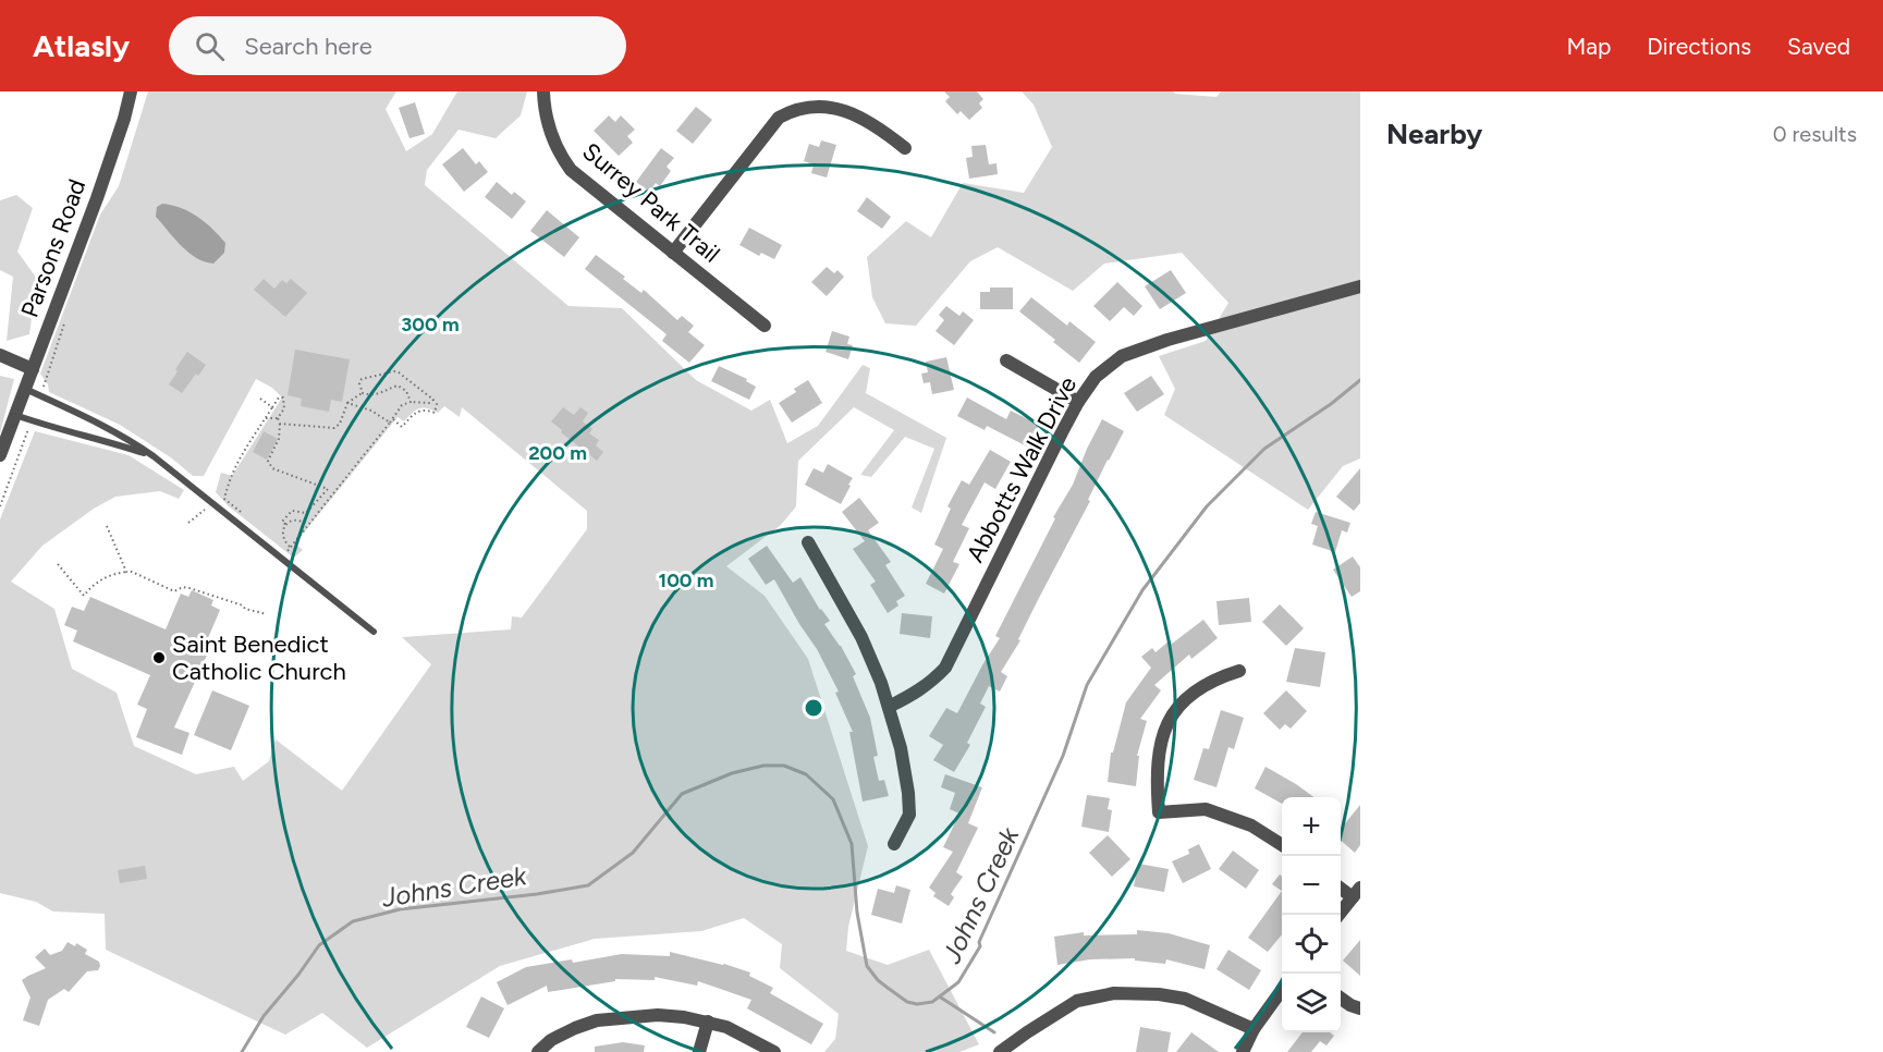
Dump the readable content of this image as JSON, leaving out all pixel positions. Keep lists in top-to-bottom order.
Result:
{
  "streets": {
    "street": ["Surrey Park Trail", "Parsons Road", "Abbotts Walk Drive"]
  },
  "water": ["Johns Creek"],
  "places": ["Saint Benedict Catholic Church"],
  "page": {
    "header": "Atlasly",
    "search": "Search here",
    "nav": ["Map", "Directions", "Saved"],
    "heading": ["Nearby", "0 results"],
    "map_buttons": ["+", "−"]
  },
  "rings": ["300 m", "200 m", "100 m"]
}
